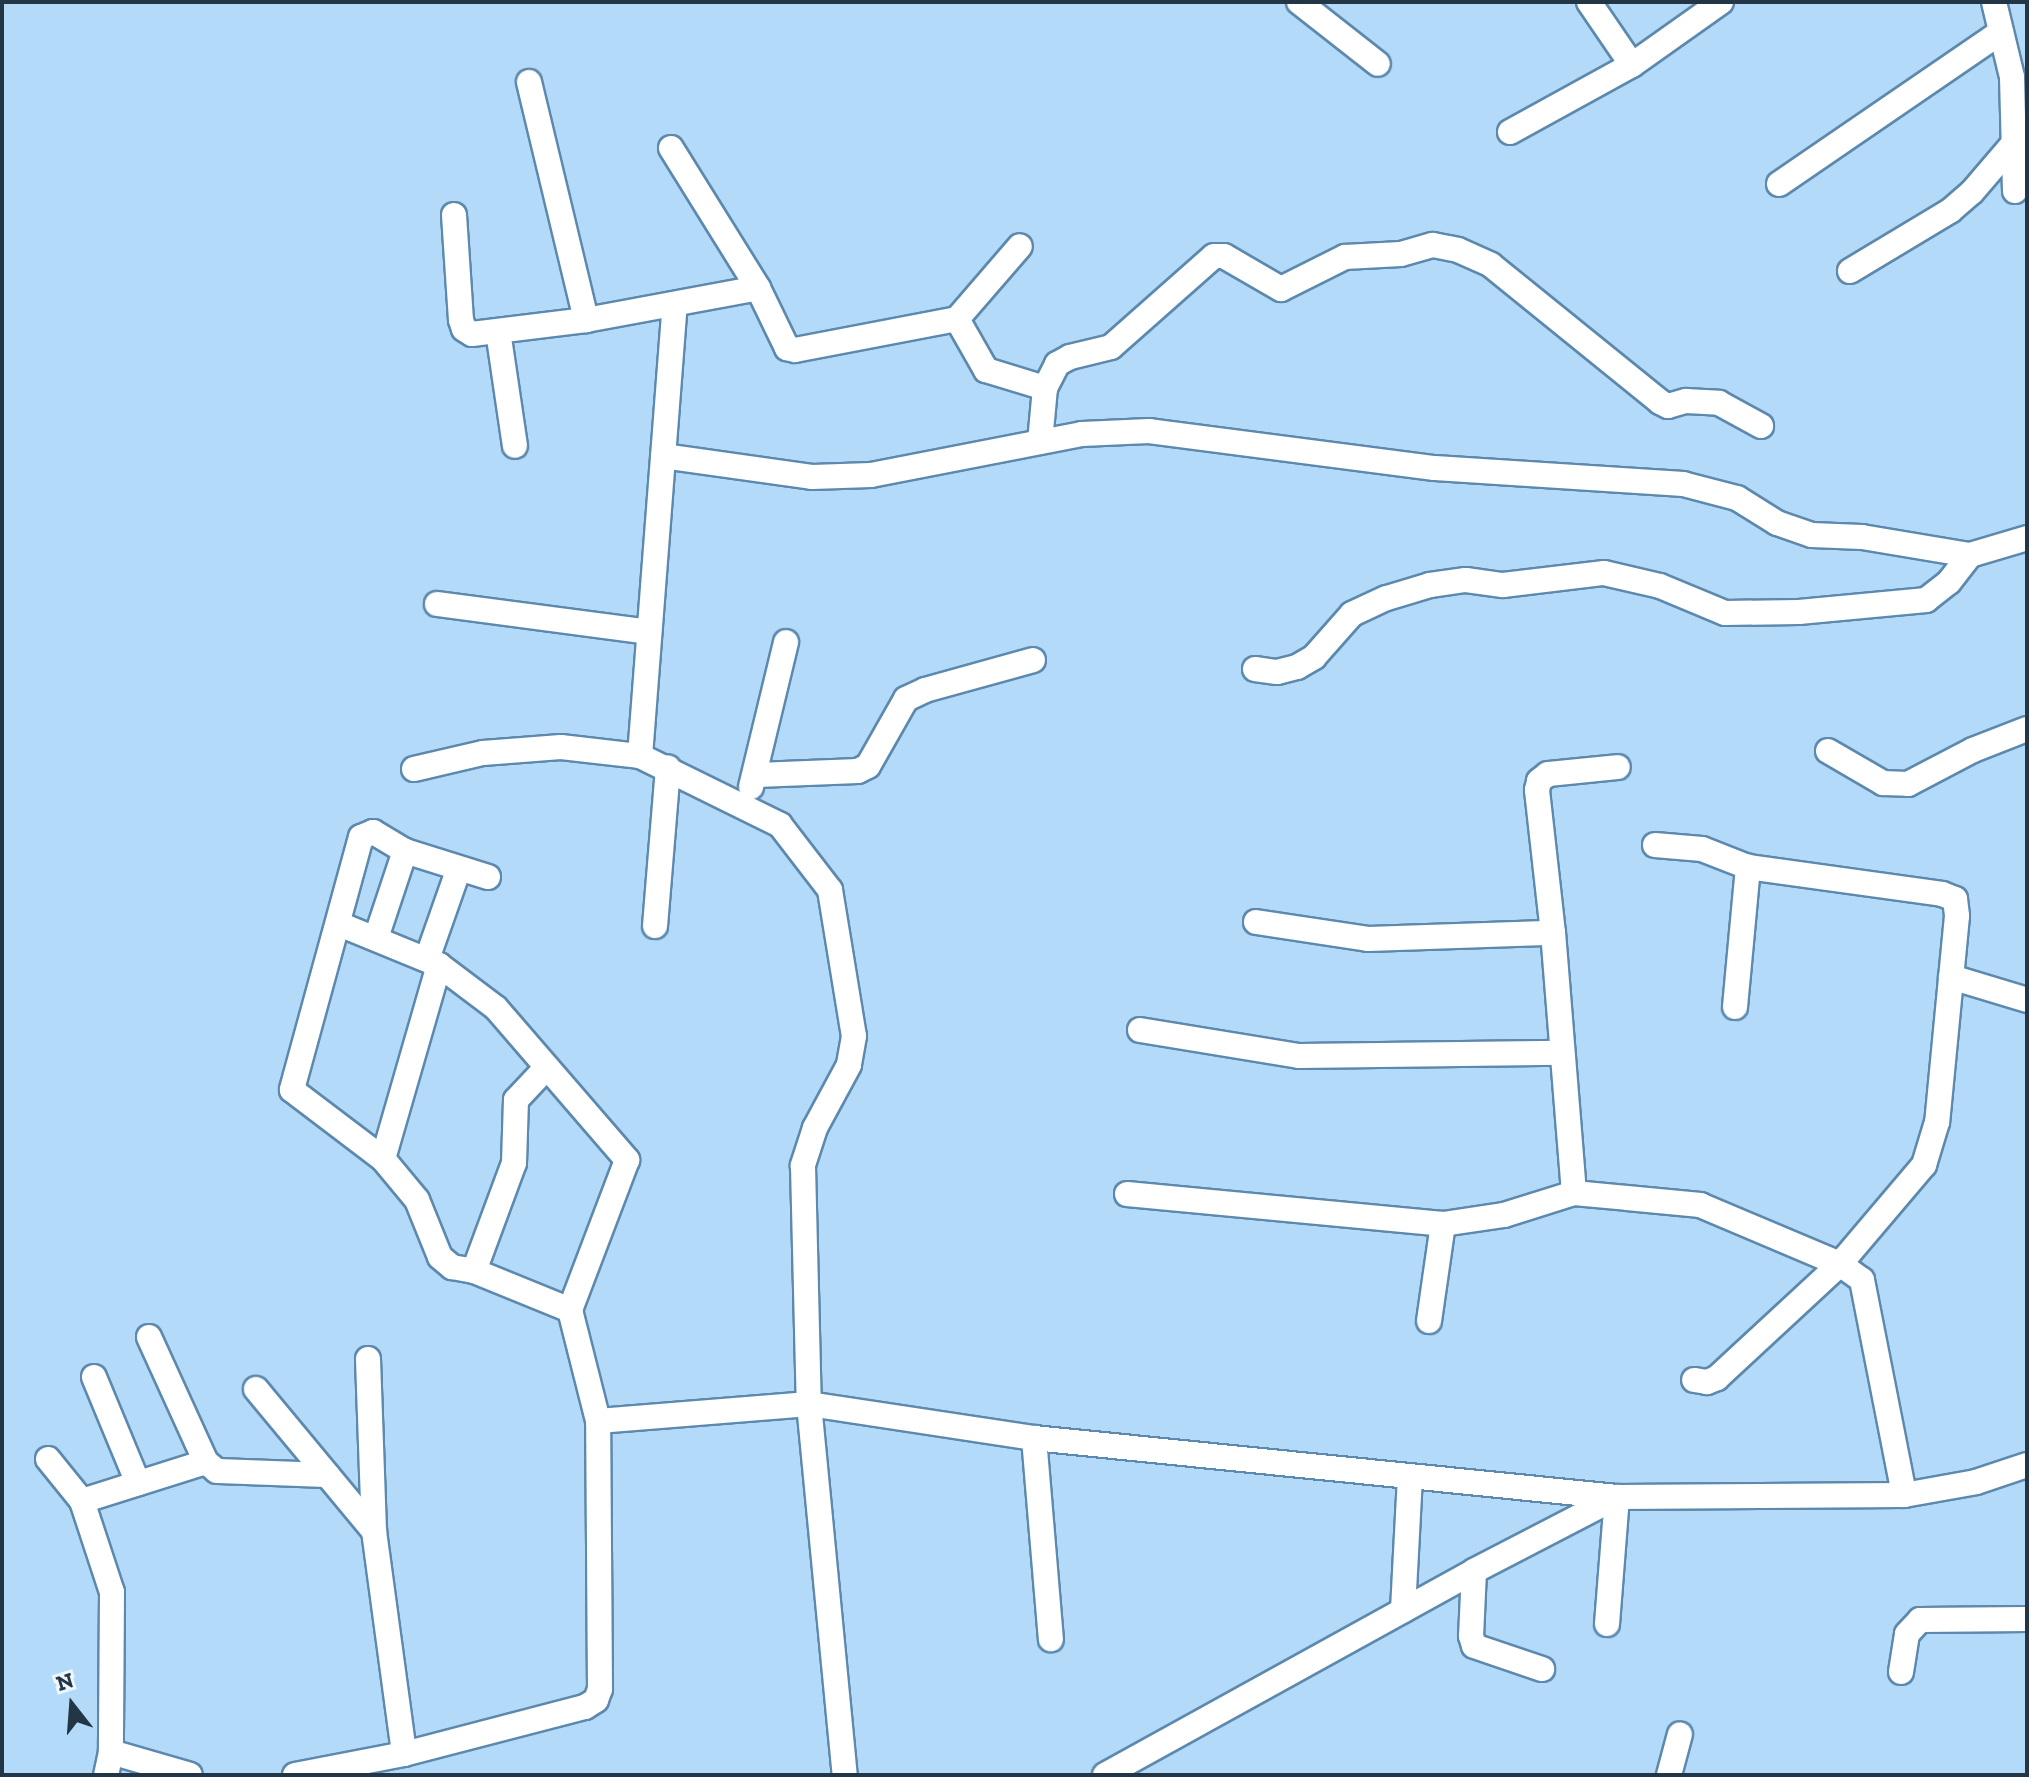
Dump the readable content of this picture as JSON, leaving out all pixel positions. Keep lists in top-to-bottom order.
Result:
{
  "north": "top"
}
